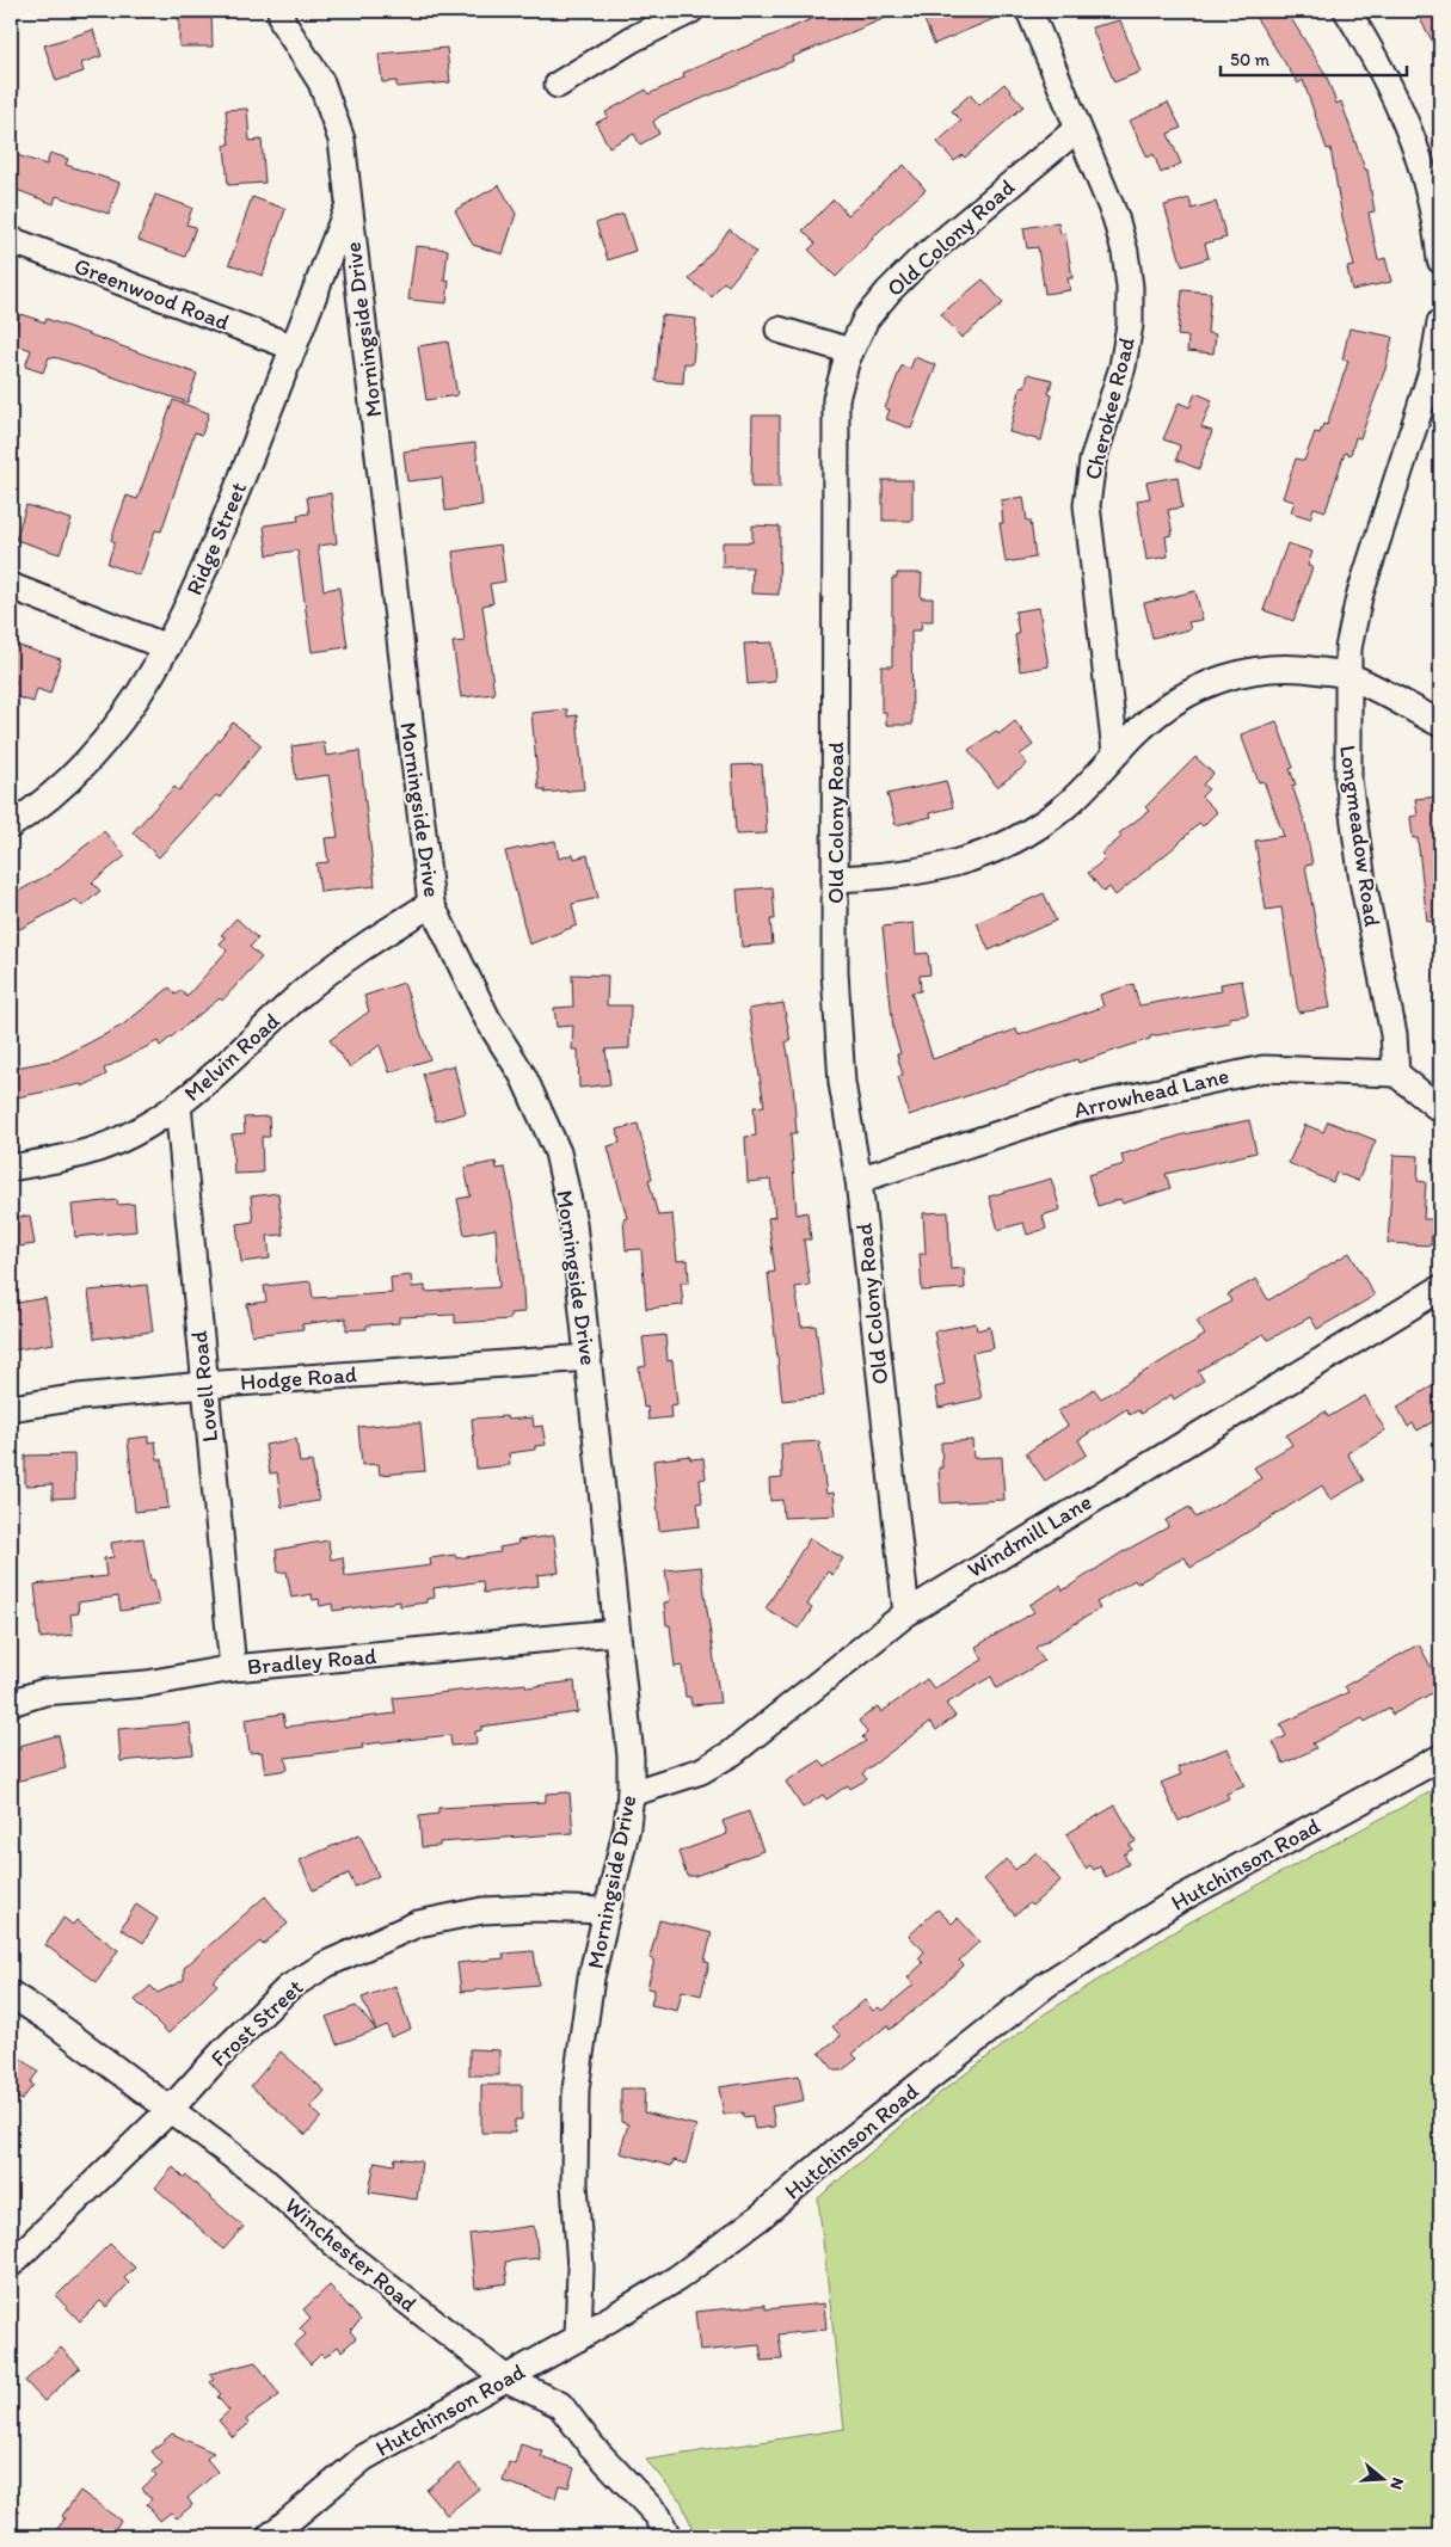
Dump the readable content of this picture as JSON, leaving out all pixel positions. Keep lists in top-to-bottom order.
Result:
{
  "streets": {
    "street": [
      "Old Colony Road",
      "Greenwood Road",
      "Morningside Drive",
      "Cherokee Road",
      "Ridge Street",
      "Longmeadow Road",
      "Melvin Road",
      "Arrowhead Lane",
      "Hodge Road",
      "Lovell Road",
      "Windmill Lane",
      "Bradley Road",
      "Hutchinson Road",
      "Frost Street",
      "Winchester Road"
    ]
  },
  "crossings": [
    ["Old Colony Road", "Cherokee Road"],
    ["Old Colony Road", "Arrowhead Lane"],
    ["Old Colony Road", "Windmill Lane"],
    ["Greenwood Road", "Ridge Street"],
    ["Morningside Drive", "Ridge Street"],
    ["Morningside Drive", "Melvin Road"],
    ["Morningside Drive", "Hodge Road"],
    ["Morningside Drive", "Windmill Lane"],
    ["Morningside Drive", "Bradley Road"],
    ["Morningside Drive", "Hutchinson Road"],
    ["Morningside Drive", "Frost Street"],
    ["Longmeadow Road", "Arrowhead Lane"],
    ["Melvin Road", "Lovell Road"],
    ["Hodge Road", "Lovell Road"],
    ["Lovell Road", "Bradley Road"],
    ["Hutchinson Road", "Winchester Road"],
    ["Frost Street", "Winchester Road"]
  ],
  "scale_bar": "50 m",
  "north": "right"
}
